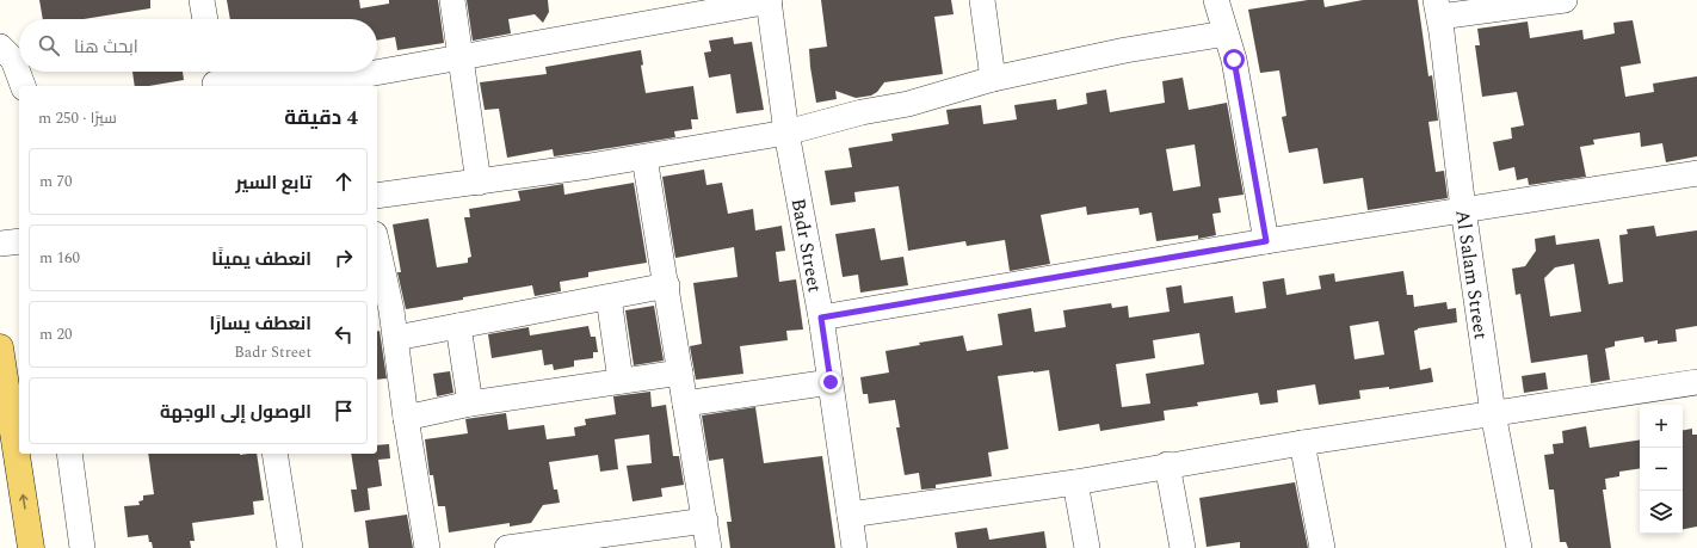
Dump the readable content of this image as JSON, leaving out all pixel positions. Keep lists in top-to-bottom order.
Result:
{
  "streets": {
    "street": ["Badr Street", "Al Salam Street"]
  },
  "page": {
    "search": "ابحث هنا",
    "heading": ["4 دقيقة", "سيرًا · 250 m"],
    "list": [
      ["تابع السير", "70 m"],
      ["انعطف يمينًا", "160 m"],
      ["انعطف يسارًا", "Badr Street", "20 m"],
      "الوصول إلى الوجهة"
    ],
    "map_buttons": ["+", "−"]
  }
}
